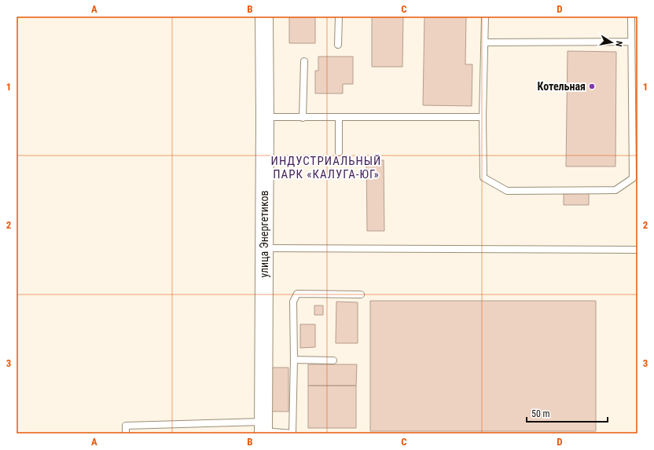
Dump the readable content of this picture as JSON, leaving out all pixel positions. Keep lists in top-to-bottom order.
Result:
{
  "streets": {
    "street": ["улица Энергетиков"]
  },
  "districts": ["ИНДУСТРИАЛЬНЫЙ ПАРК «КАЛУГА-ЮГ»"],
  "places": ["Котельная"],
  "scale_bar": "50 m",
  "north": "right",
  "grid": {
    "columns": [
      "A",
      "B",
      "C",
      "D"
    ],
    "rows": ["1", "2", "3"]
  }
}
